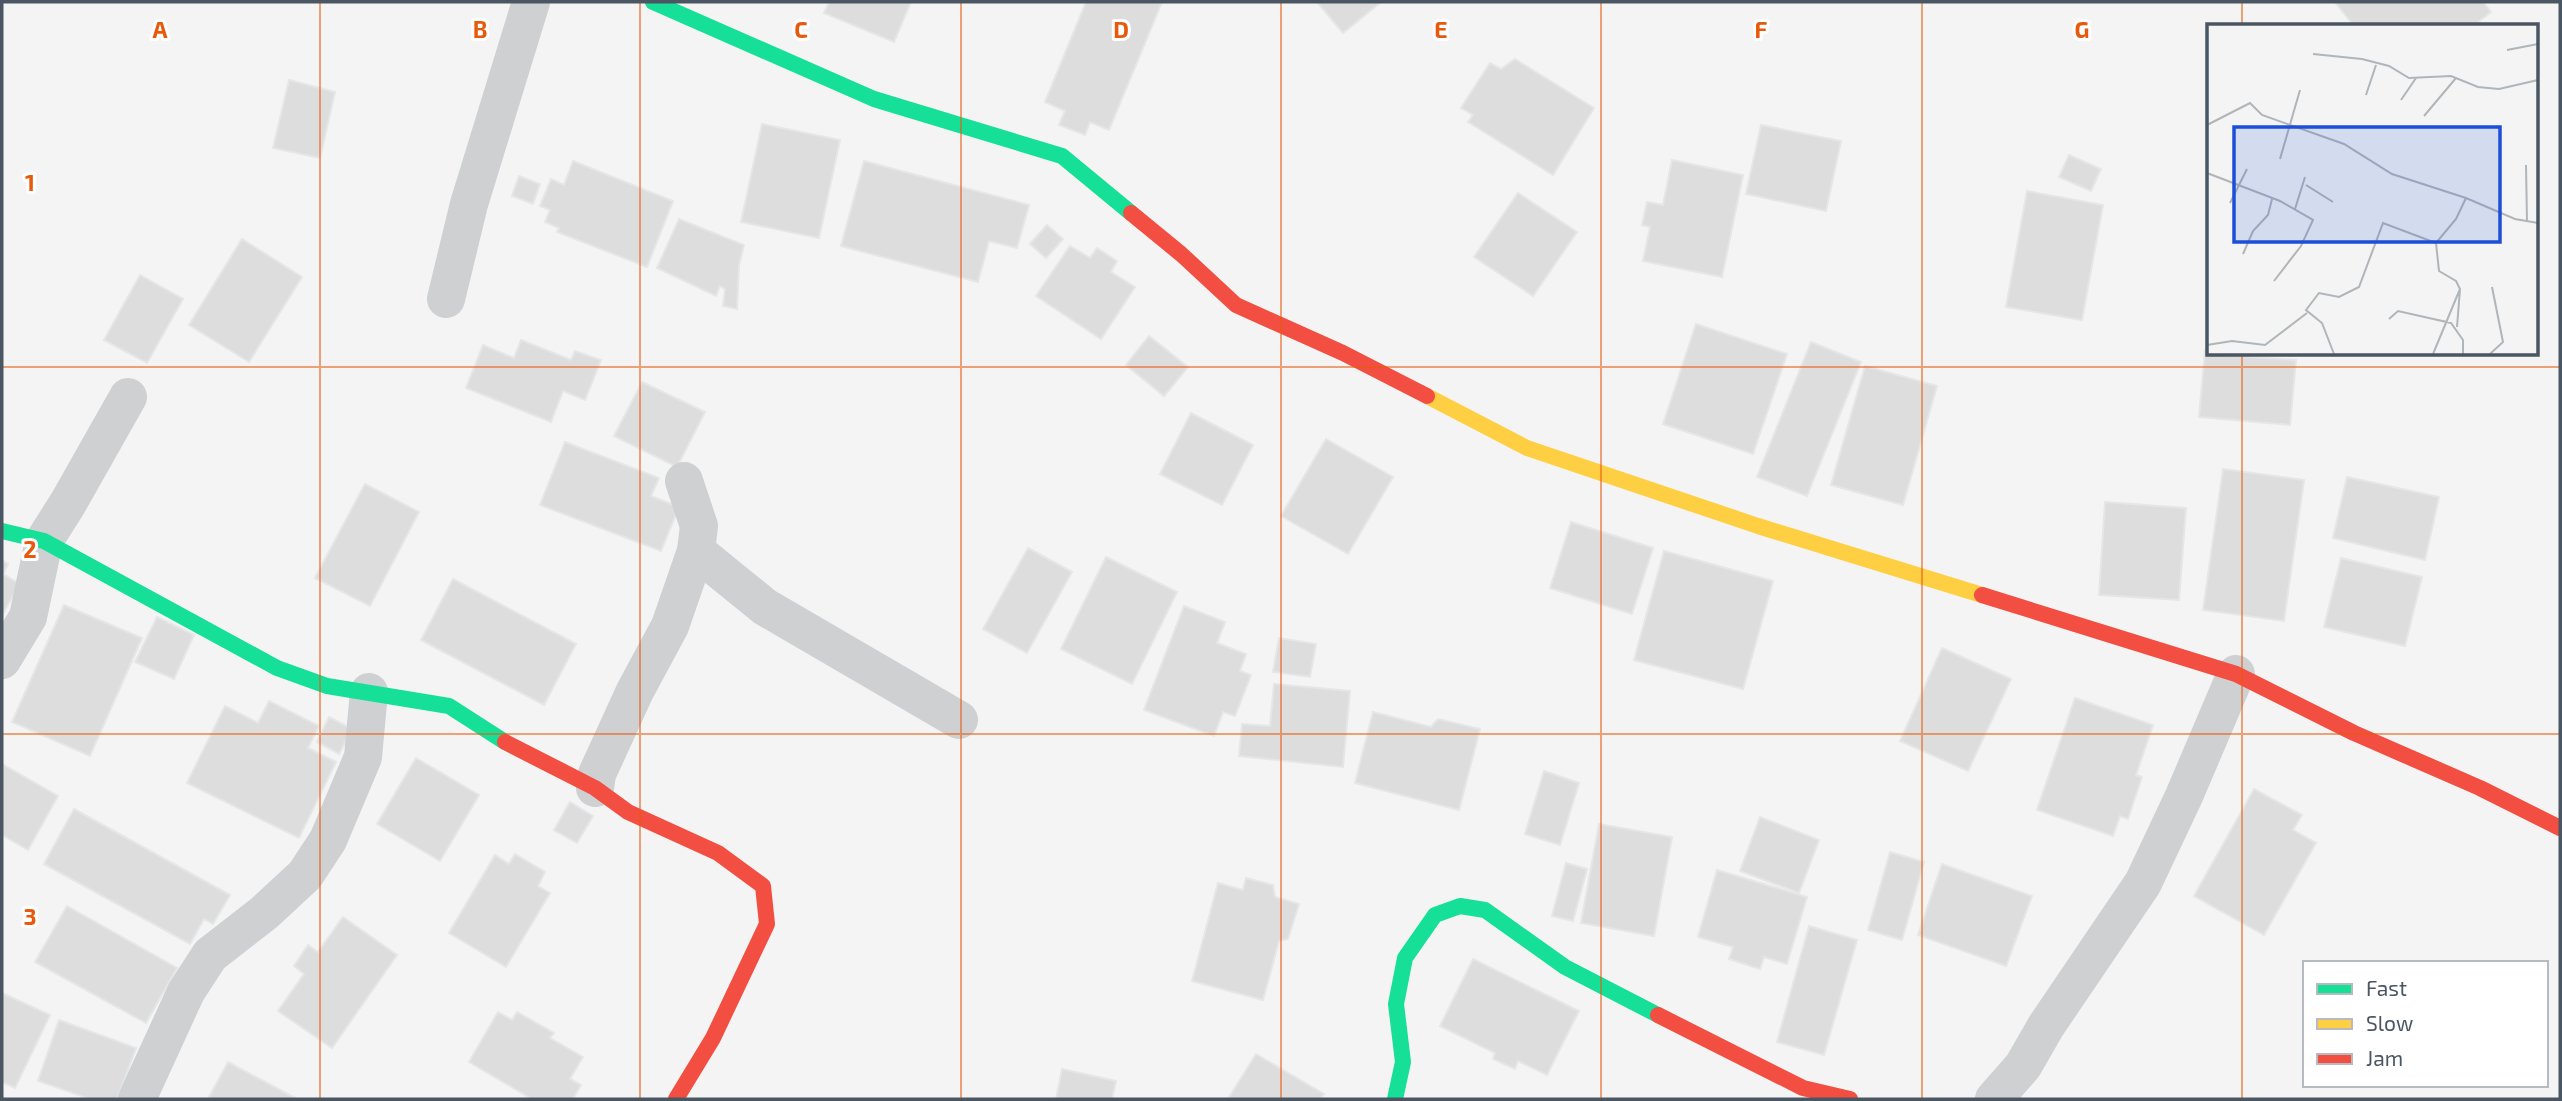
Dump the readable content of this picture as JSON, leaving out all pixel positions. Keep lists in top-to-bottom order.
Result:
{
  "legend": ["Fast", "Slow", "Jam"],
  "grid": {
    "columns": [
      "A",
      "B",
      "C",
      "D",
      "E",
      "F",
      "G"
    ],
    "rows": ["1", "2", "3"]
  }
}
